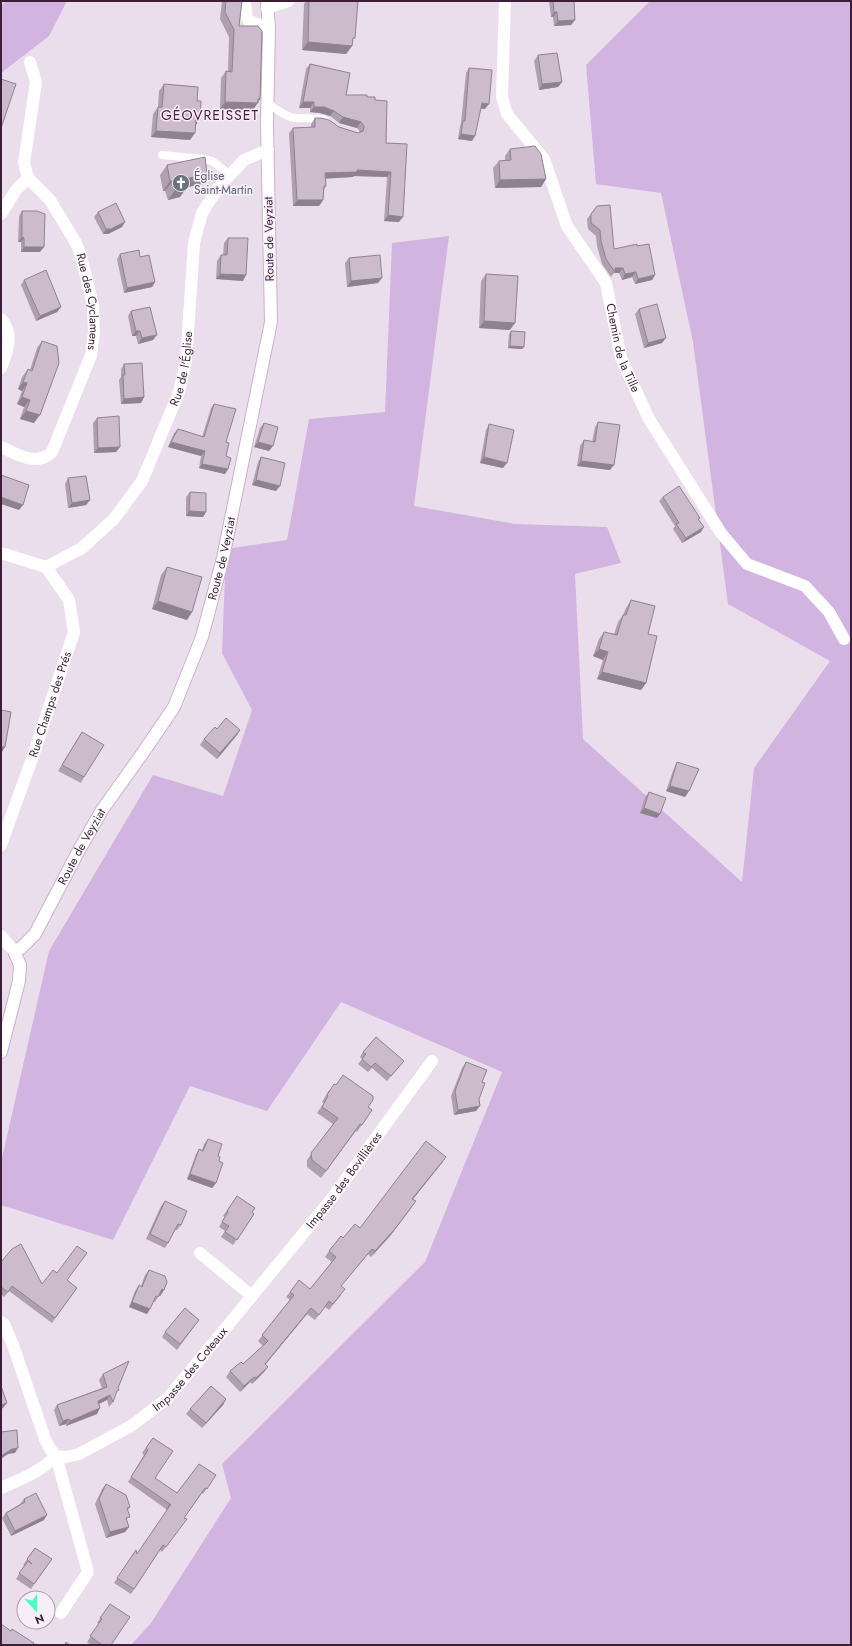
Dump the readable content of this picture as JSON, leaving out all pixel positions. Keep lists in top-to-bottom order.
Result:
{
  "streets": {
    "street": [
      "Route de Veyziat",
      "Rue des Cyclamens",
      "Chemin de la Tille",
      "Rue de l'Église",
      "Rue Champs des Prés",
      "Impasse des Bovillières",
      "Impasse des Coteaux"
    ]
  },
  "crossings": [
    ["Route de Veyziat", "Rue de l'Église"],
    ["Rue de l'Église", "Rue Champs des Prés"],
    ["Impasse des Bovillières", "Impasse des Coteaux"]
  ],
  "districts": ["GÉOVREISSET"],
  "places": {
    "church": ["Église Saint-Martin"]
  },
  "north": "bottom"
}
